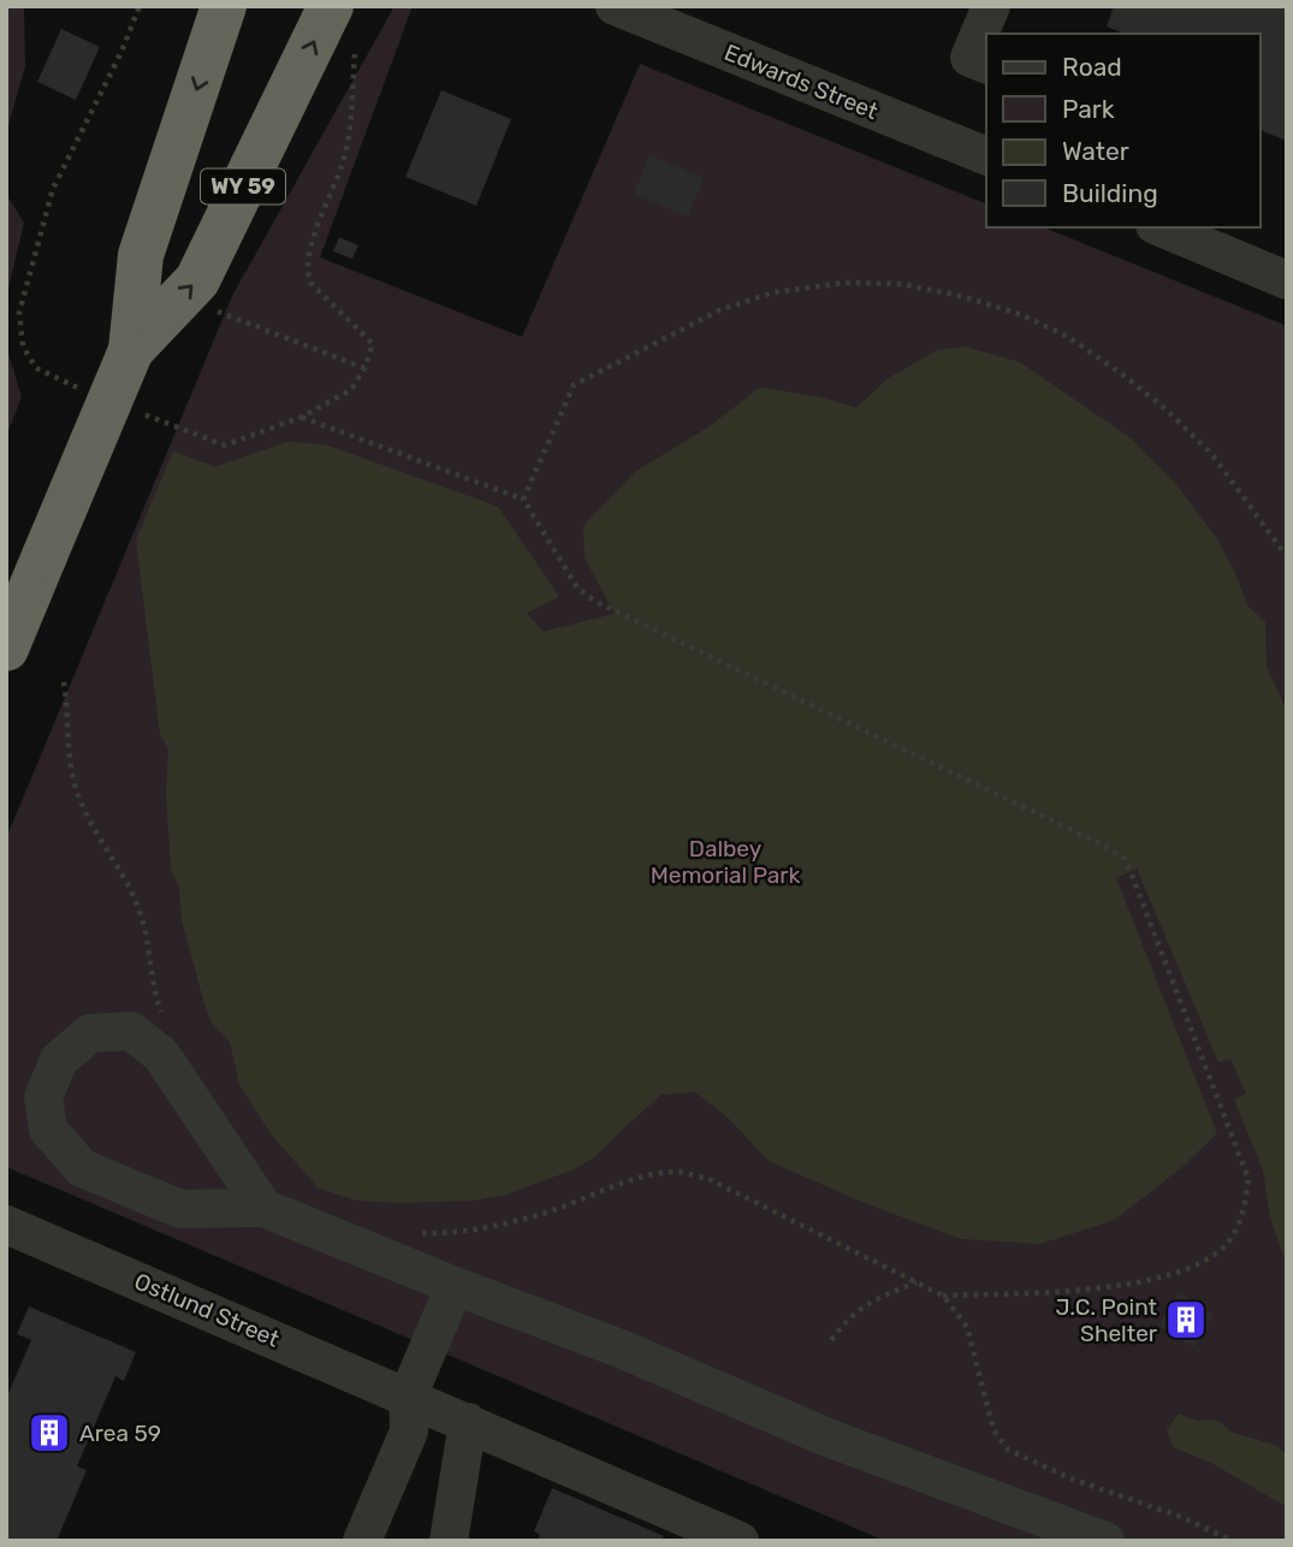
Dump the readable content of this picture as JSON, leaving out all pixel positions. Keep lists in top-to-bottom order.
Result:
{
  "streets": {
    "highway": ["WY 59"],
    "street": ["Edwards Street", "Ostlund Street"]
  },
  "parks": ["Dalbey Memorial Park"],
  "places": {
    "building": ["J.C. Point Shelter", "Area 59"]
  },
  "legend": [
    "Road",
    "Park",
    "Water",
    "Building"
  ]
}
